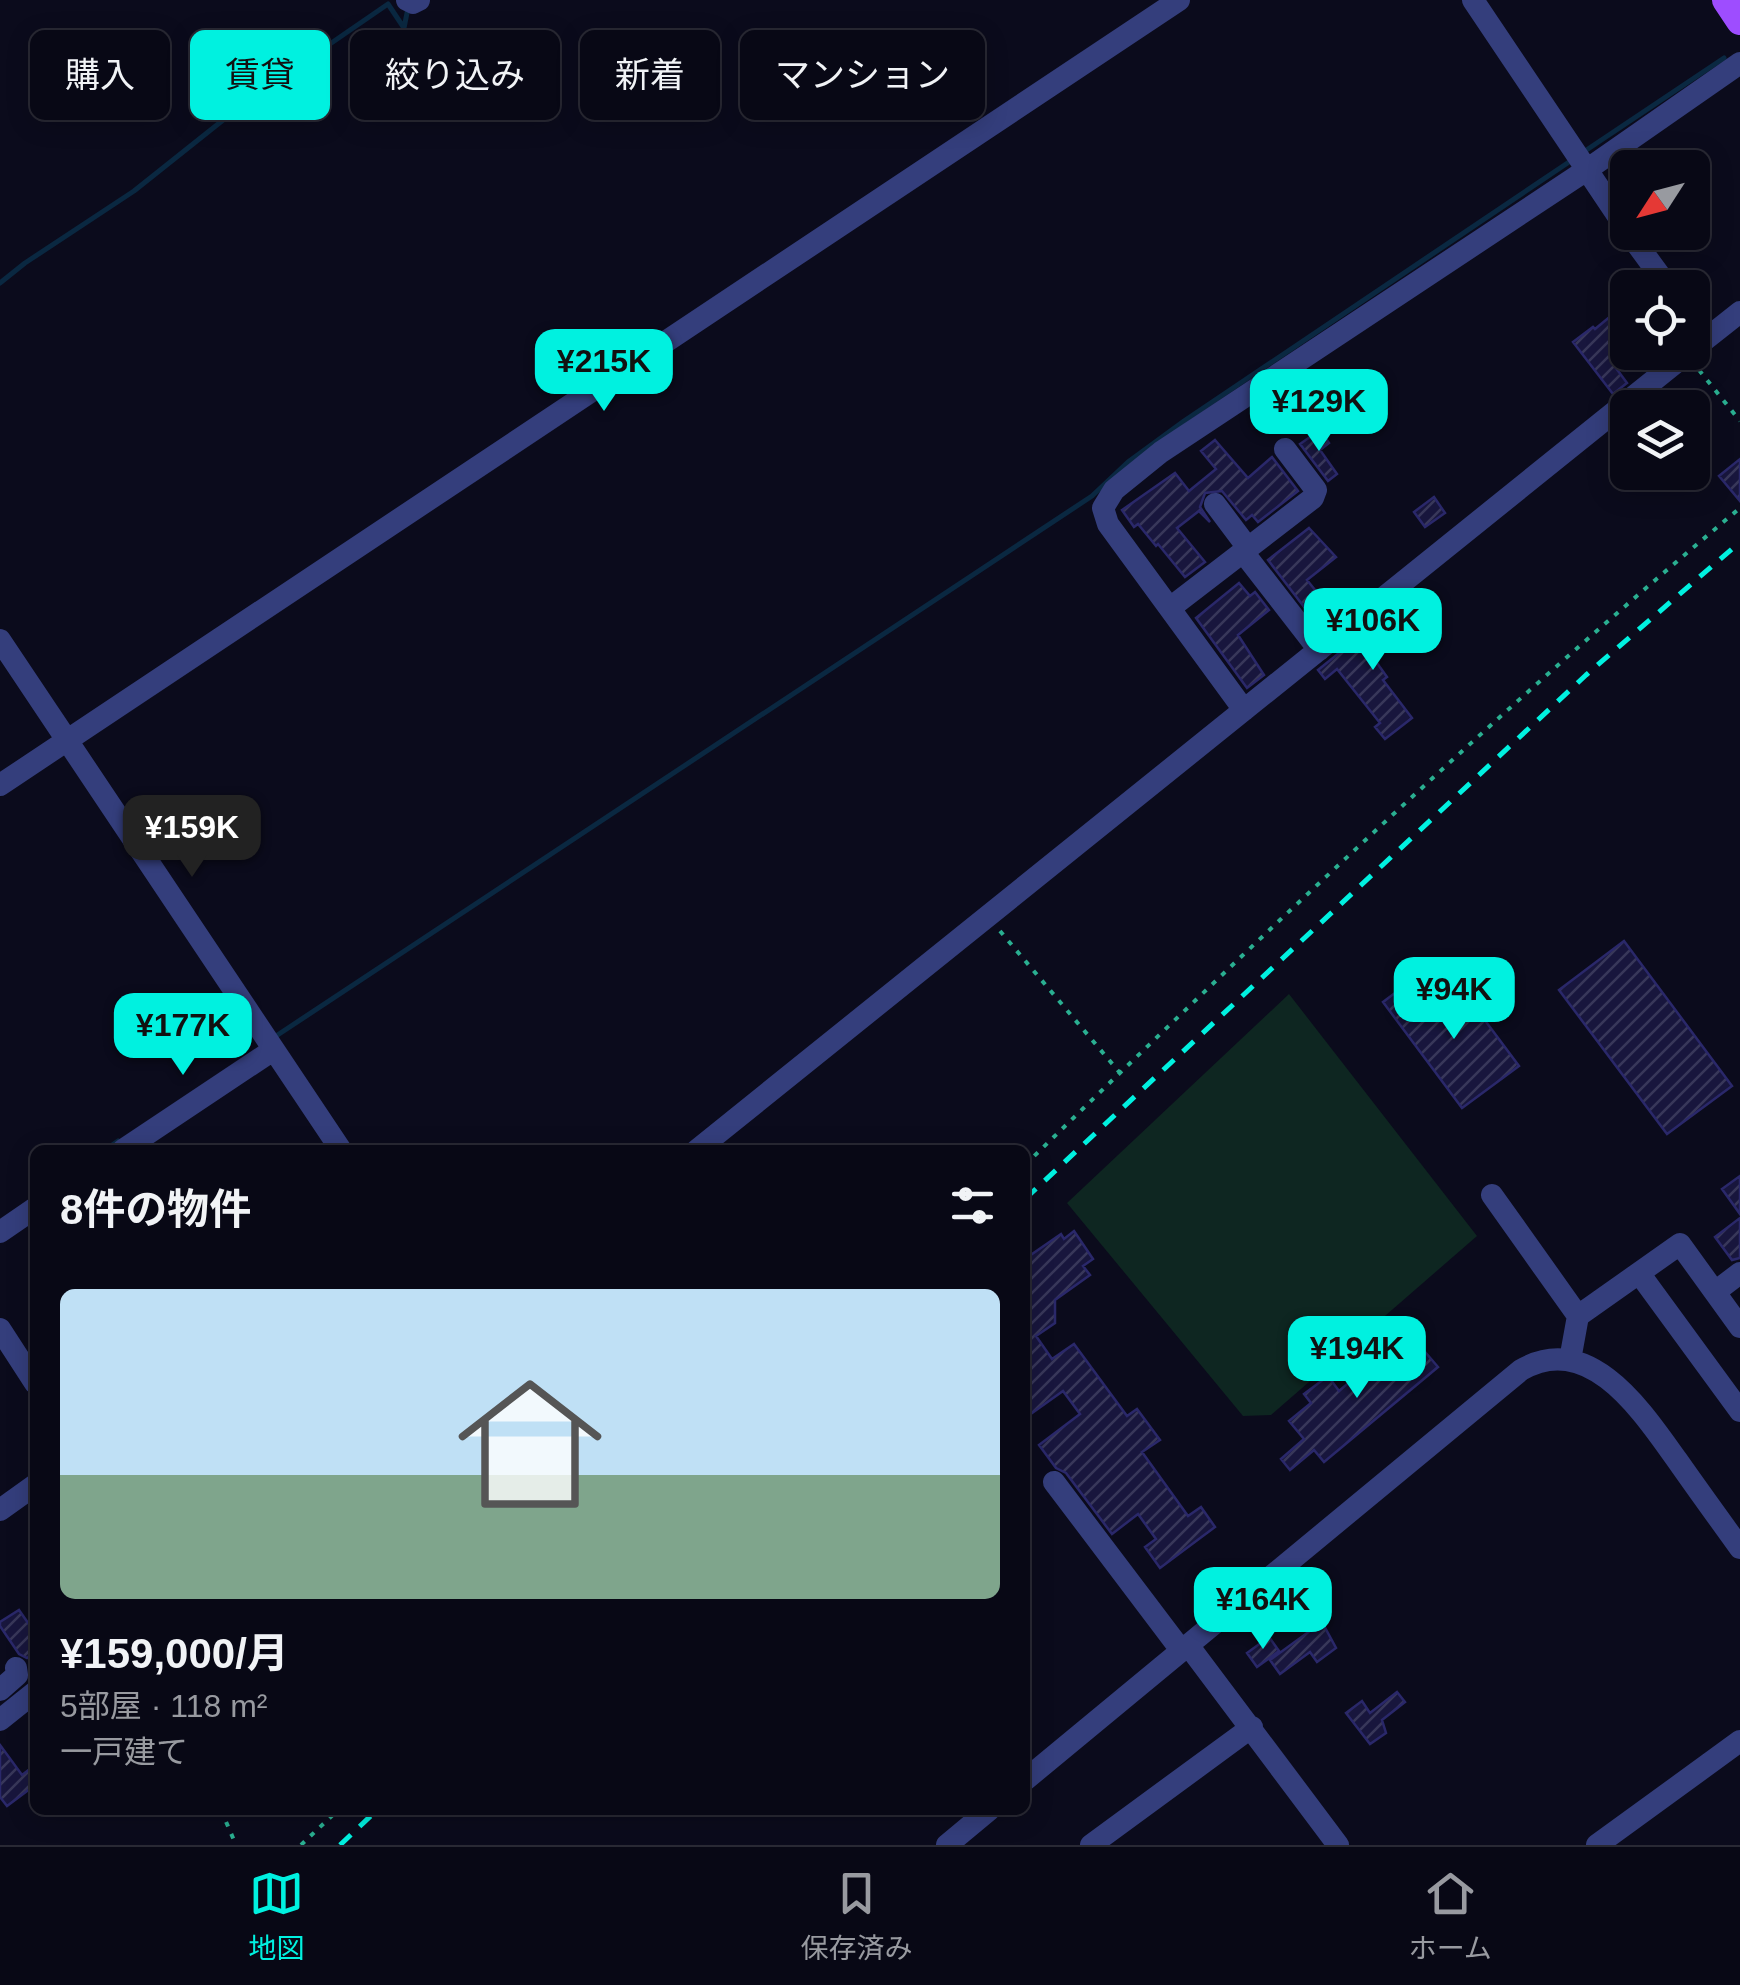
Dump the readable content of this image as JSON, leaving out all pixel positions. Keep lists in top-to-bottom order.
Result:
{
  "north": "bottom left",
  "page": {
    "chip": [
      "購入",
      "賃貸",
      "絞り込み",
      "新着",
      "マンション"
    ],
    "price": [
      "¥215K",
      "¥129K",
      "¥106K",
      "¥159K",
      "¥94K",
      "¥177K",
      "¥194K",
      "¥164K"
    ],
    "heading": "8件の物件",
    "list": [
      {
        "name": "¥159,000/月",
        "note": "5部屋 · 118 m² · 一戸建て"
      }
    ],
    "tabs": ["地図", "保存済み", "ホーム"]
  }
}
